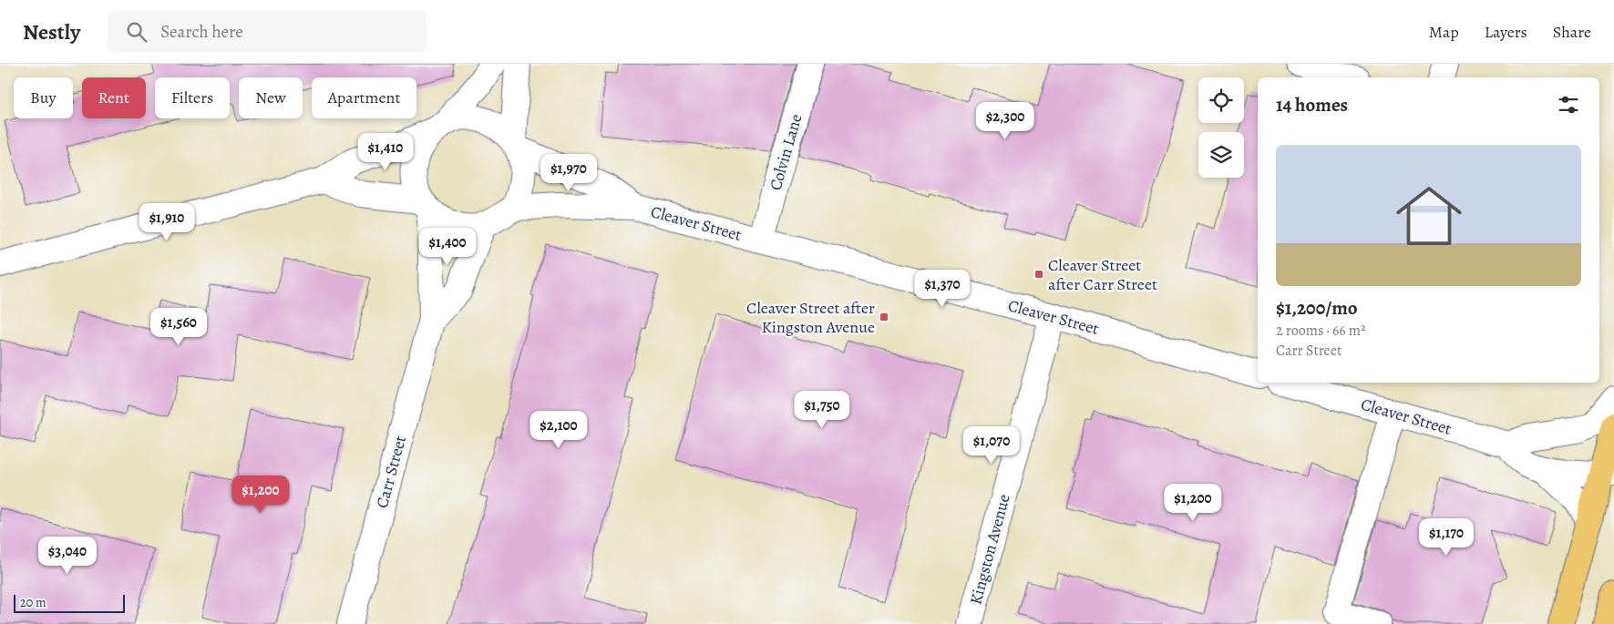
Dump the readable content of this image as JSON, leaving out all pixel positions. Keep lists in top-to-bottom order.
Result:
{
  "streets": {
    "street": [
      "Colvin Lane",
      "Cleaver Street",
      "Carr Street",
      "Kingston Avenue"
    ]
  },
  "crossings": [
    ["Colvin Lane", "Cleaver Street"],
    ["Cleaver Street", "Kingston Avenue"]
  ],
  "places": {
    "transit": ["Cleaver Street after Carr Street", "Cleaver Street after Kingston Avenue"]
  },
  "scale_bar": "20 m",
  "page": {
    "header": "Nestly",
    "search": "Search here",
    "nav": ["Map", "Layers", "Share"],
    "chip": [
      "Buy",
      "Rent",
      "Filters",
      "New",
      "Apartment"
    ],
    "heading": "14 homes",
    "price": [
      "$2,300",
      "$1,410",
      "$1,970",
      "$1,910",
      "$1,400",
      "$1,370",
      "$1,560",
      "$1,750",
      "$2,100",
      "$1,070",
      "$1,200",
      "$1,200",
      "$1,170",
      "$3,040"
    ],
    "list": [
      {
        "name": "$1,200/mo",
        "note": "2 rooms · 66 m² · Carr Street"
      }
    ],
    "scale": "20 m"
  }
}
